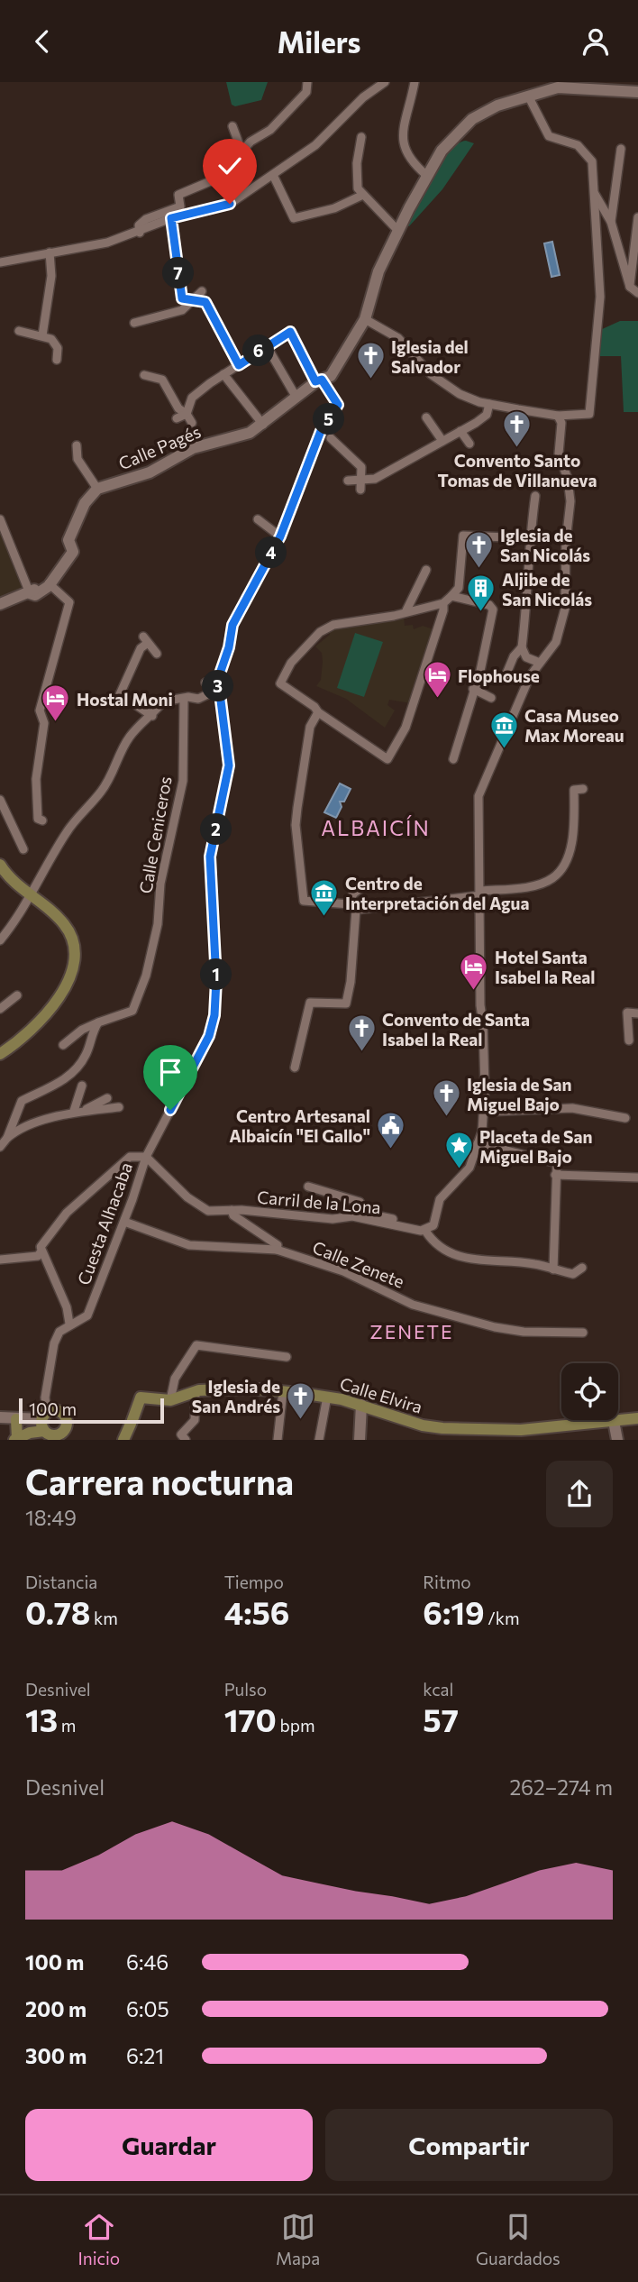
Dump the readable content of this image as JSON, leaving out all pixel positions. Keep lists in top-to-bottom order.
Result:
{
  "streets": {
    "main road": ["Calle Elvira"],
    "street": [
      "Calle Pagés",
      "Calle Ceniceros",
      "Carril de la Lona",
      "Cuesta Alhacaba",
      "Calle Zenete"
    ]
  },
  "crossings": [
    ["Calle Pagés", "Cuesta Alhacaba"],
    ["Carril de la Lona", "Cuesta Alhacaba"],
    ["Carril de la Lona", "Calle Zenete"],
    ["Cuesta Alhacaba", "Calle Zenete"]
  ],
  "districts": ["ALBAICÍN", "ZENETE"],
  "places": {
    "church": [
      "Iglesia del Salvador",
      "Convento Santo Tomas de Villanueva",
      "Iglesia de San Nicolás",
      "Convento de Santa Isabel la Real",
      "Iglesia de San Miguel Bajo",
      "Iglesia de San Andrés"
    ],
    "building": ["Aljibe de San Nicolás"],
    "hotel": ["Flophouse", "Hostal Moni", "Hotel Santa Isabel la Real"],
    "museum": ["Casa Museo Max Moreau", "Centro de Interpretación del Agua"],
    "public building": ["Centro Artesanal Albaicín \"El Gallo\""],
    "place": ["Placeta de San Miguel Bajo"]
  },
  "scale_bar": "100 m",
  "page": {
    "header": "Milers",
    "pins": [
      "7",
      "6",
      "5",
      "4",
      "3",
      "2",
      "1"
    ],
    "scale": "100 m",
    "heading": ["Carrera nocturna", "18:49"],
    "stats": [
      ["Distancia", "0.78 km"],
      ["Tiempo", "4:56"],
      ["Ritmo", "6:19 /km"],
      ["Desnivel", "13 m"],
      ["Pulso", "170 bpm"],
      ["kcal", "57"]
    ],
    "chart": ["Desnivel", "262–274 m"],
    "list": [
      {
        "name": "100 m",
        "note": "6:46"
      },
      {
        "name": "200 m",
        "note": "6:05"
      },
      {
        "name": "300 m",
        "note": "6:21"
      }
    ],
    "buttons": ["Guardar", "Compartir"],
    "tabs": ["Inicio", "Mapa", "Guardados"]
  }
}
